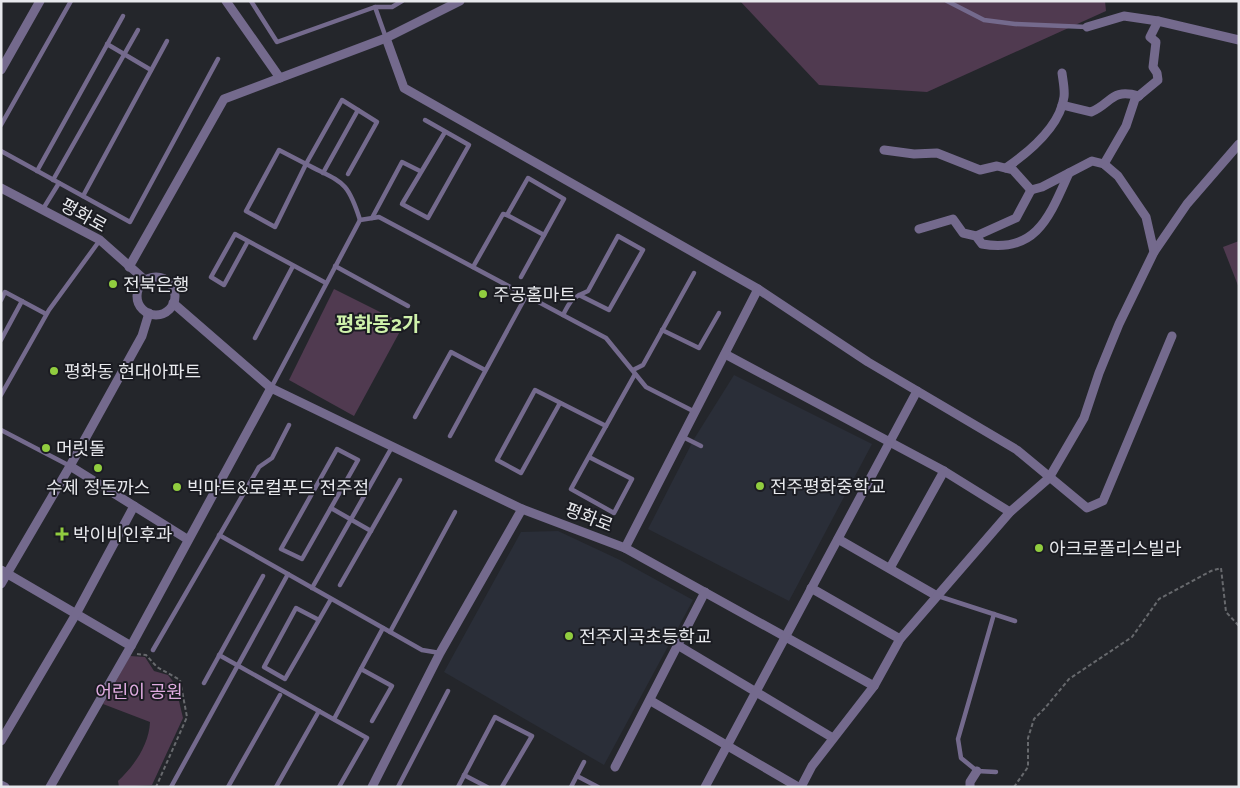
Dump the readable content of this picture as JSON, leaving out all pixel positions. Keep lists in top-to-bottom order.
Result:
{
  "streets": {
    "street": ["평화로"]
  },
  "districts": ["평화동2가"],
  "parks": ["어린이 공원"],
  "places": {
    "other": [
      "전북은행",
      "주공홈마트",
      "평화동 현대아파트",
      "머릿돌",
      "수제 정돈까스",
      "전주평화중학교",
      "빅마트&로컬푸드 전주점",
      "아크로폴리스빌라",
      "전주지곡초등학교"
    ],
    "health": ["박이비인후과"]
  }
}
